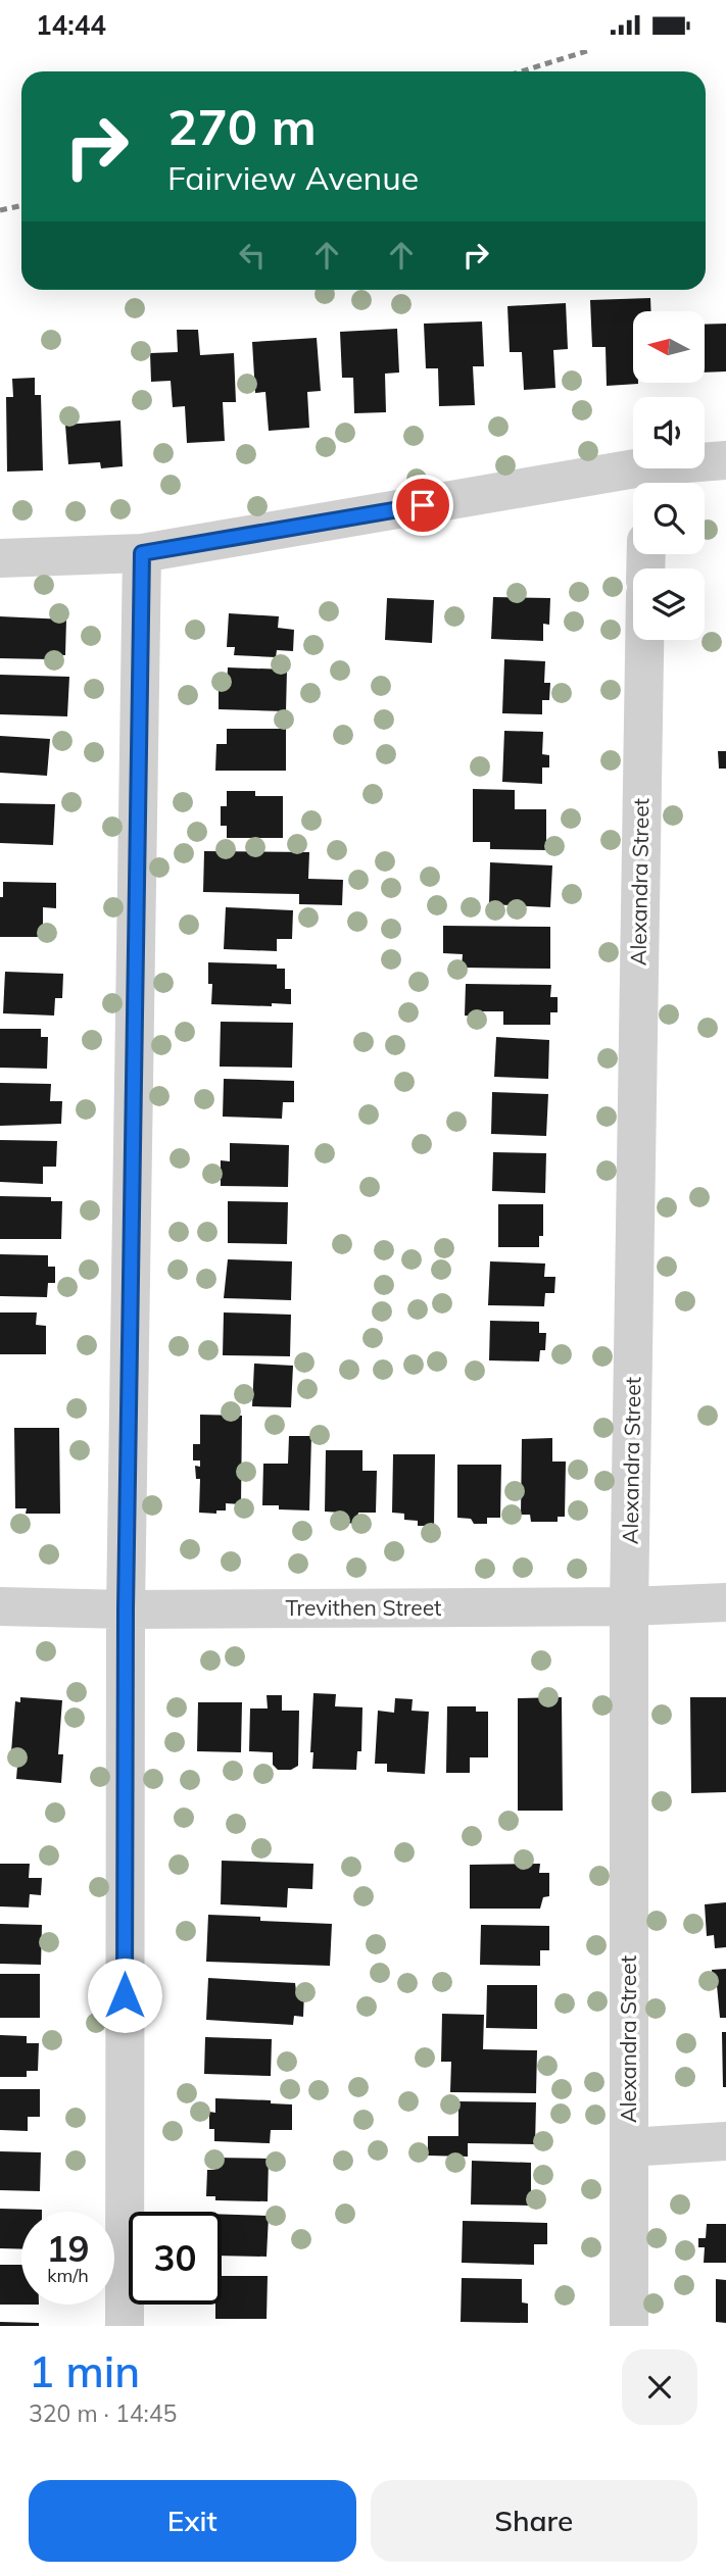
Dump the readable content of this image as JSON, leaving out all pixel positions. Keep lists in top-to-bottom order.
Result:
{
  "streets": {
    "street": ["Alexandra Street", "Trevithen Street"]
  },
  "crossings": [
    ["Alexandra Street", "Trevithen Street"]
  ],
  "north": "left",
  "page": {
    "status": "14:44",
    "turn": ["270 m", "Fairview Avenue"],
    "speed": "19 km/h",
    "limit": "30",
    "heading": ["1 min", "320 m · 14:45"],
    "buttons": ["Exit", "Share"]
  }
}
